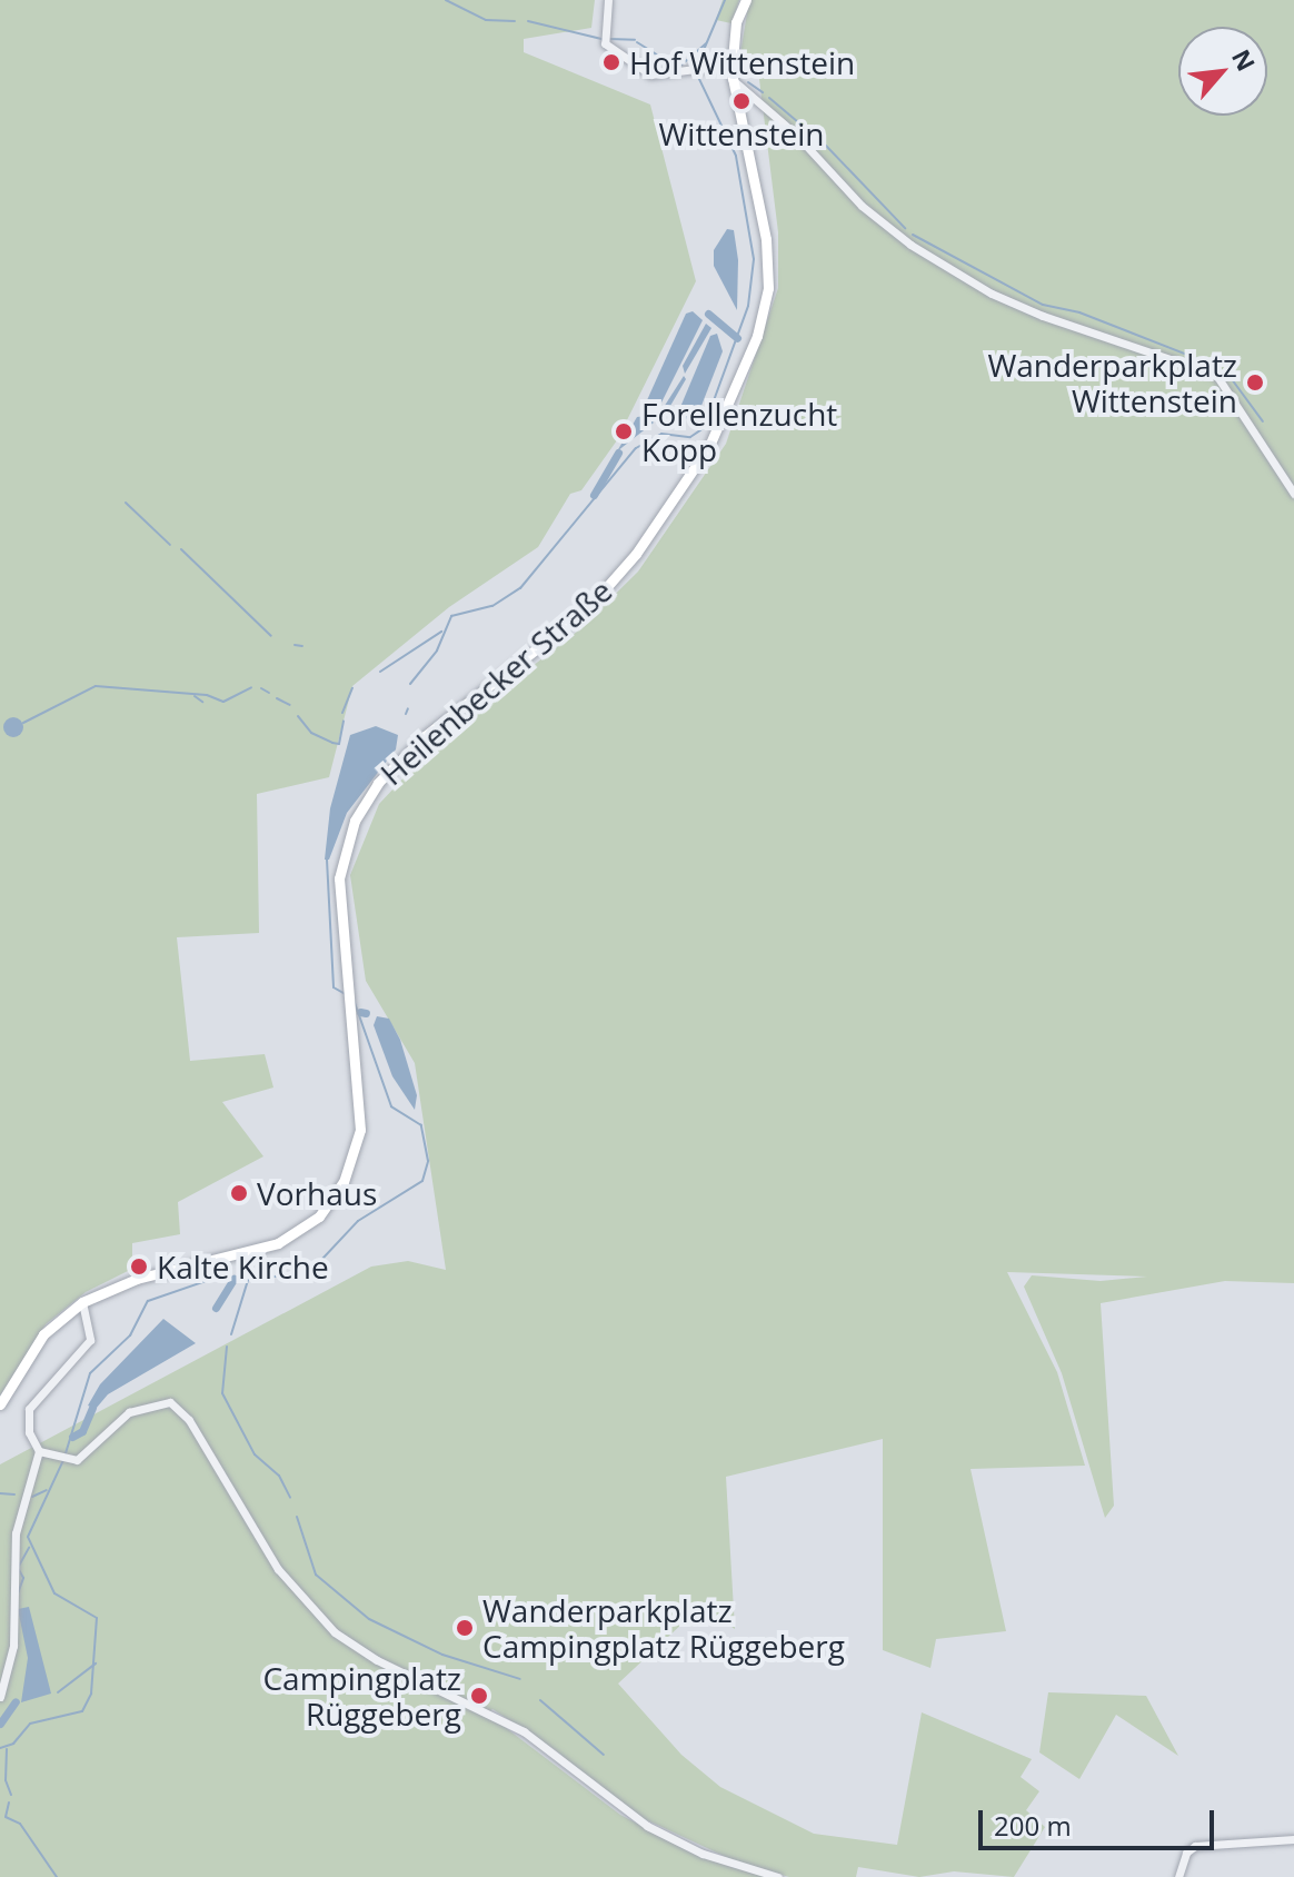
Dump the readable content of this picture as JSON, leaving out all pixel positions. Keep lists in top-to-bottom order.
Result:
{
  "streets": {
    "main road": ["Heilenbecker Straße"]
  },
  "places": [
    "Hof Wittenstein",
    "Wittenstein",
    "Wanderparkplatz Wittenstein",
    "Forellenzucht Kopp",
    "Vorhaus",
    "Kalte Kirche",
    "Wanderparkplatz Campingplatz Rüggeberg",
    "Campingplatz Rüggeberg"
  ],
  "scale_bar": "200 m",
  "north": "top right"
}
